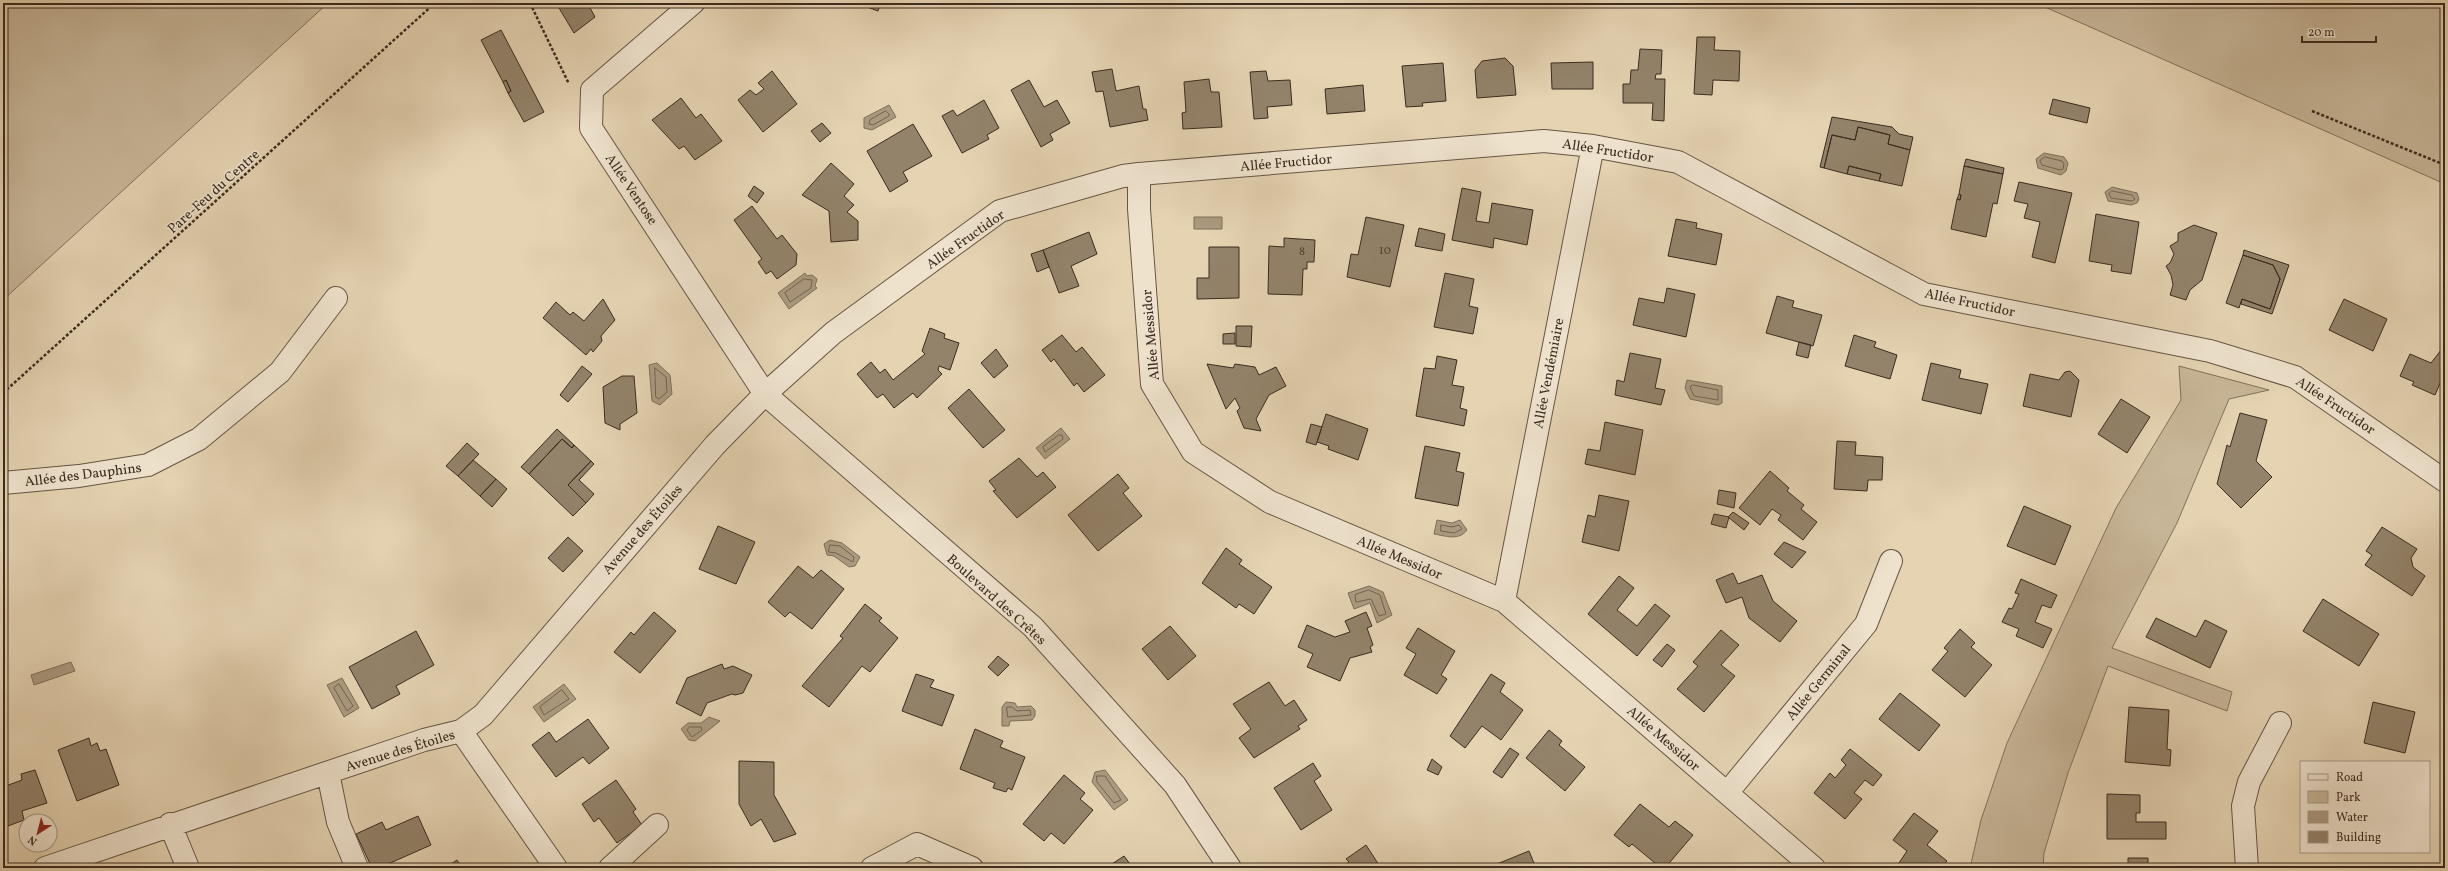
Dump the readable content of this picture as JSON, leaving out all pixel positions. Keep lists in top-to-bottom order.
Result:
{
  "streets": {
    "street": [
      "Allée Fructidor",
      "Allée Ventose",
      "Allée Messidor",
      "Allée Vendémiaire",
      "Allée des Dauphins",
      "Avenue des Étoiles",
      "Boulevard des Crêtes",
      "Allée Germinal"
    ],
    "path": ["Pare-Feu du Centre"]
  },
  "crossings": [
    ["Allée Fructidor", "Allée Ventose"],
    ["Allée Fructidor", "Allée Messidor"],
    ["Allée Fructidor", "Allée Vendémiaire"],
    ["Allée Fructidor", "Avenue des Étoiles"],
    ["Allée Fructidor", "Boulevard des Crêtes"],
    ["Allée Ventose", "Avenue des Étoiles"],
    ["Allée Ventose", "Boulevard des Crêtes"],
    ["Allée Messidor", "Allée Vendémiaire"],
    ["Allée Messidor", "Allée Germinal"],
    ["Avenue des Étoiles", "Boulevard des Crêtes"]
  ],
  "house_numbers": ["10", "8"],
  "legend": [
    "Road",
    "Park",
    "Water",
    "Building"
  ],
  "scale_bar": "20 m",
  "north": "bottom left"
}
